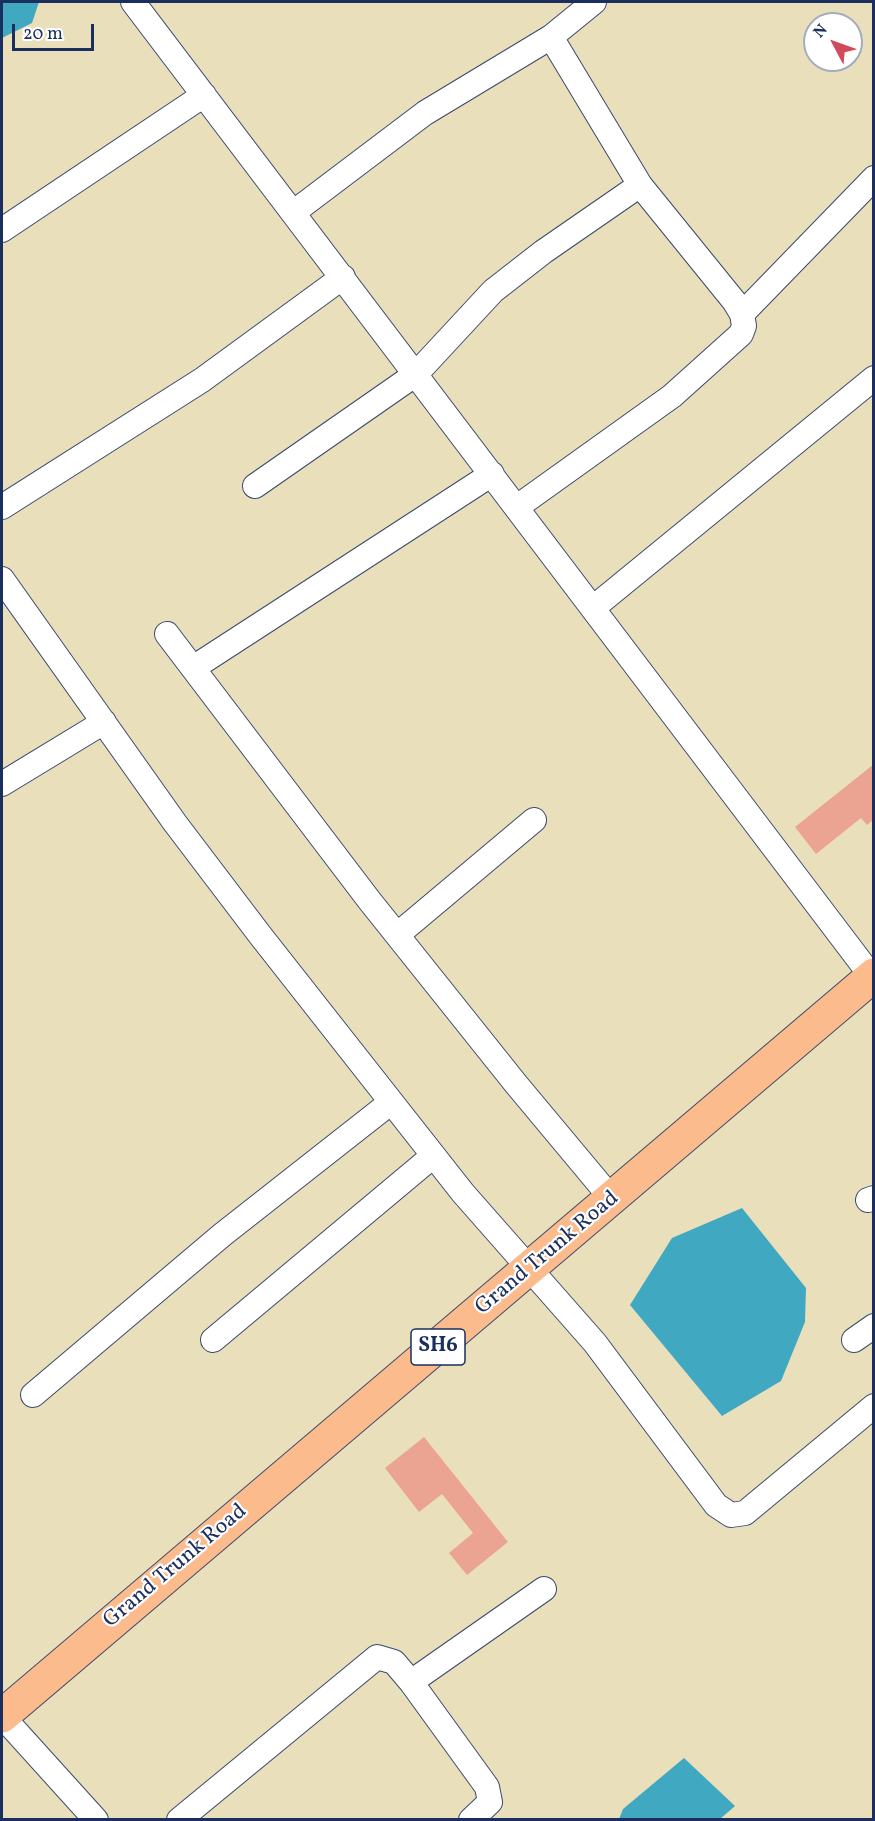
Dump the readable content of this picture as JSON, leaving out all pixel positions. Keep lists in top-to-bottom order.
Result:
{
  "streets": {
    "main road": ["Grand Trunk Road", "SH6"]
  },
  "scale_bar": "20 m",
  "north": "top left"
}
